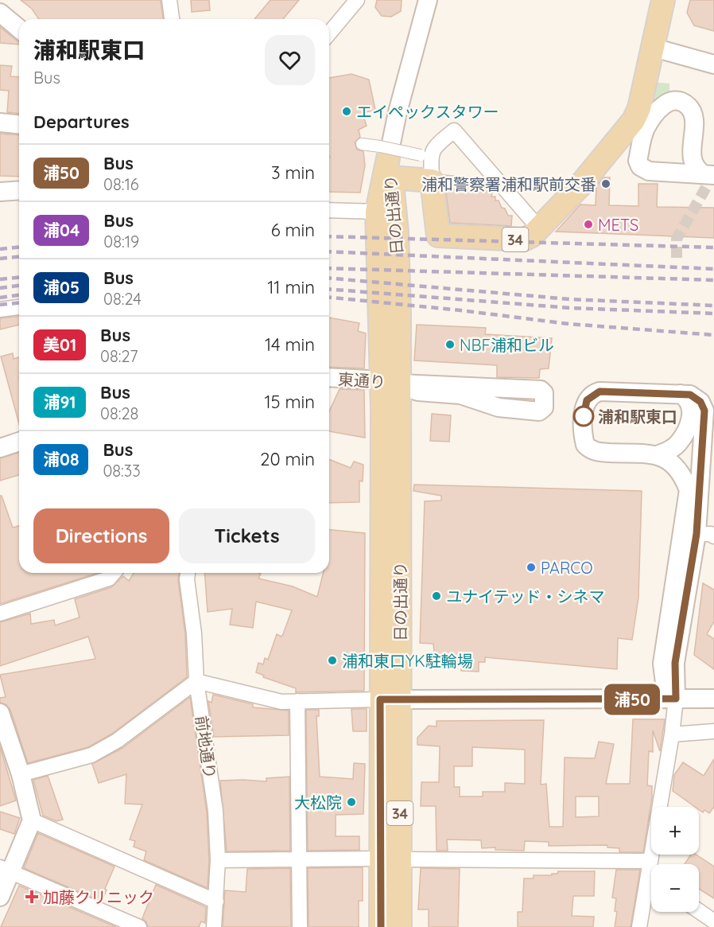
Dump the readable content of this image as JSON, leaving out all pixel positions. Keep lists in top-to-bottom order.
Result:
{
  "streets": {
    "main road": ["日の出通り", "34"],
    "street": ["東通り", "前地通り"]
  },
  "crossings": [
    ["日の出通り", "東通り"]
  ],
  "places": {
    "other": [
      "エイペックスタワー",
      "浦和警察署浦和駅前交番",
      "METS",
      "NBF浦和ビル",
      "浦和駅東口",
      "PARCO",
      "ユナイテッド・シネマ",
      "浦和東口YK駐輪場",
      "大松院"
    ],
    "health": ["加藤クリニック"]
  },
  "lines": ["bus line 浦50"],
  "page": {
    "on_map": "浦50",
    "heading": [
      ["浦和駅東口", "Bus"],
      "Departures"
    ],
    "list": [
      {
        "mark": "浦50",
        "name": "Bus",
        "note": "08:16",
        "value": "3 min"
      },
      {
        "mark": "浦04",
        "name": "Bus",
        "note": "08:19",
        "value": "6 min"
      },
      {
        "mark": "浦05",
        "name": "Bus",
        "note": "08:24",
        "value": "11 min"
      },
      {
        "mark": "美01",
        "name": "Bus",
        "note": "08:27",
        "value": "14 min"
      },
      {
        "mark": "浦91",
        "name": "Bus",
        "note": "08:28",
        "value": "15 min"
      },
      {
        "mark": "浦08",
        "name": "Bus",
        "note": "08:33",
        "value": "20 min"
      }
    ],
    "buttons": ["Directions", "Tickets"],
    "map_buttons": ["+", "−"]
  }
}
